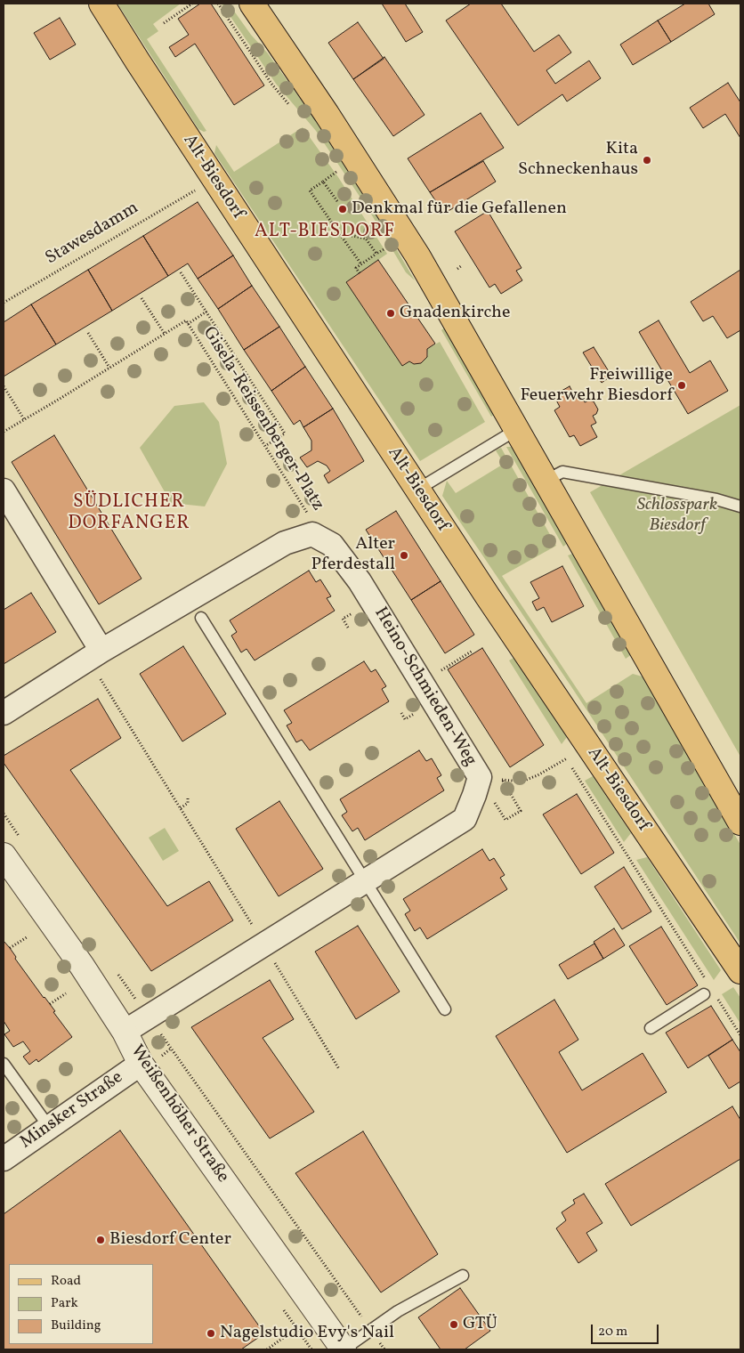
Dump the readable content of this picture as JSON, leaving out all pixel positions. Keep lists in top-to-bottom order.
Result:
{
  "streets": {
    "main road": ["Alt-Biesdorf"],
    "street": ["Heino-Schmieden-Weg", "Minsker Straße", "Weißenhöher Straße"],
    "path": ["Stawesdamm", "Gisela-Reissenberger-Platz"]
  },
  "crossings": [
    ["Gisela-Reissenberger-Platz", "Heino-Schmieden-Weg"],
    ["Heino-Schmieden-Weg", "Weißenhöher Straße"],
    ["Minsker Straße", "Weißenhöher Straße"]
  ],
  "districts": ["ALT-BIESDORF", "SÜDLICHER DORFANGER"],
  "parks": ["Schlosspark Biesdorf"],
  "places": [
    "Kita Schneckenhaus",
    "Denkmal für die Gefallenen",
    "Gnadenkirche",
    "Freiwillige Feuerwehr Biesdorf",
    "Alter Pferdestall",
    "Biesdorf Center",
    "GTÜ",
    "Nagelstudio Evy's Nail"
  ],
  "legend": ["Road", "Park", "Building"],
  "scale_bar": "20 m"
}
